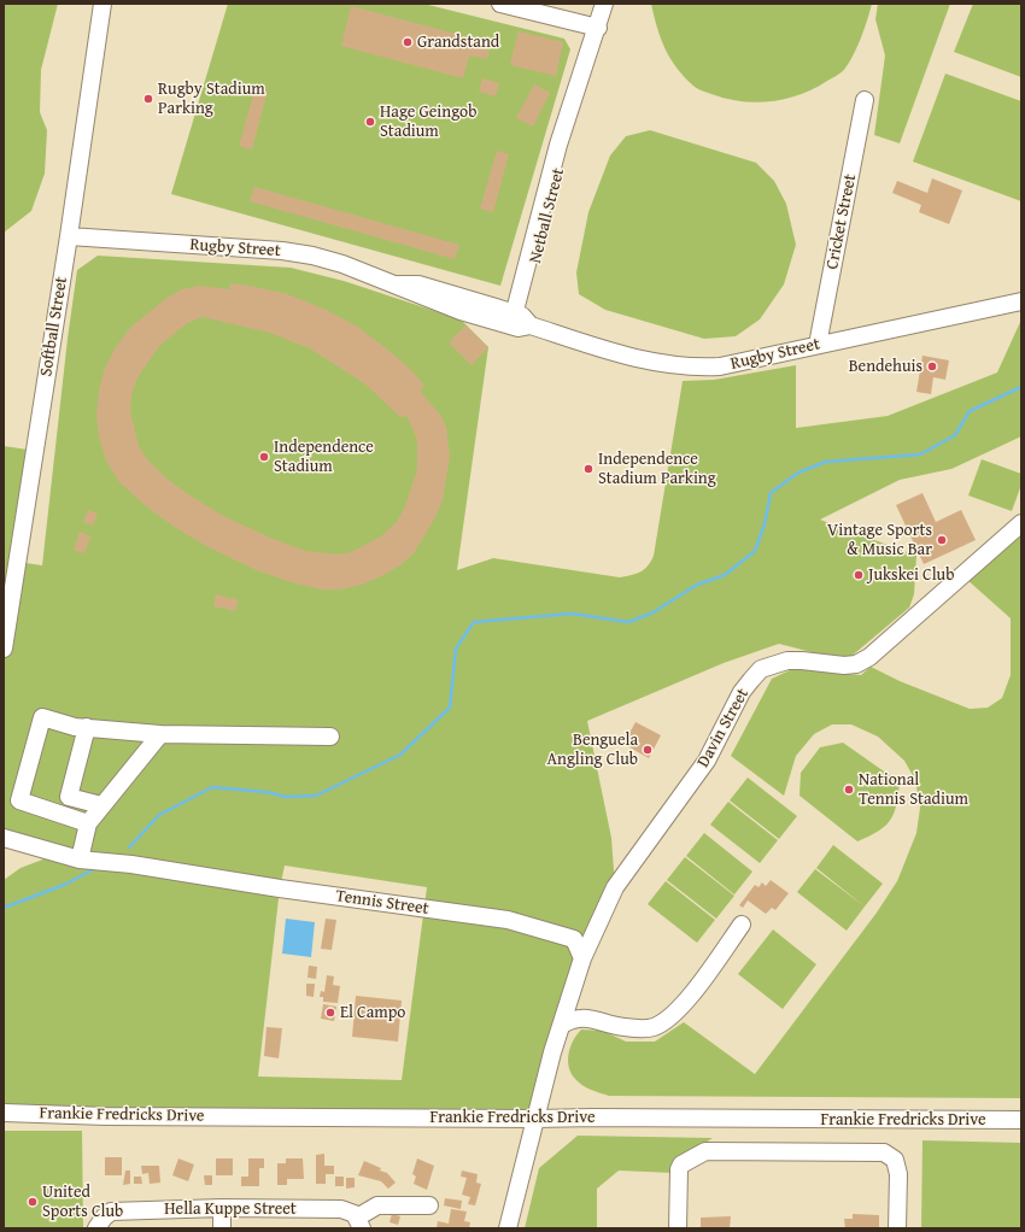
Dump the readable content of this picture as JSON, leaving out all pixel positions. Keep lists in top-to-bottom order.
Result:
{
  "streets": {
    "street": [
      "Netball Street",
      "Cricket Street",
      "Rugby Street",
      "Softball Street",
      "Davin Street",
      "Tennis Street",
      "Frankie Fredricks Drive",
      "Hella Kuppe Street"
    ]
  },
  "crossings": [
    ["Netball Street", "Rugby Street"],
    ["Cricket Street", "Rugby Street"],
    ["Rugby Street", "Softball Street"],
    ["Davin Street", "Tennis Street"]
  ],
  "places": [
    "Grandstand",
    "Rugby Stadium Parking",
    "Hage Geingob Stadium",
    "Bendehuis",
    "Independence Stadium",
    "Independence Stadium Parking",
    "Vintage Sports & Music Bar",
    "Jukskei Club",
    "Benguela Angling Club",
    "National Tennis Stadium",
    "El Campo",
    "United Sports Club"
  ]
}
